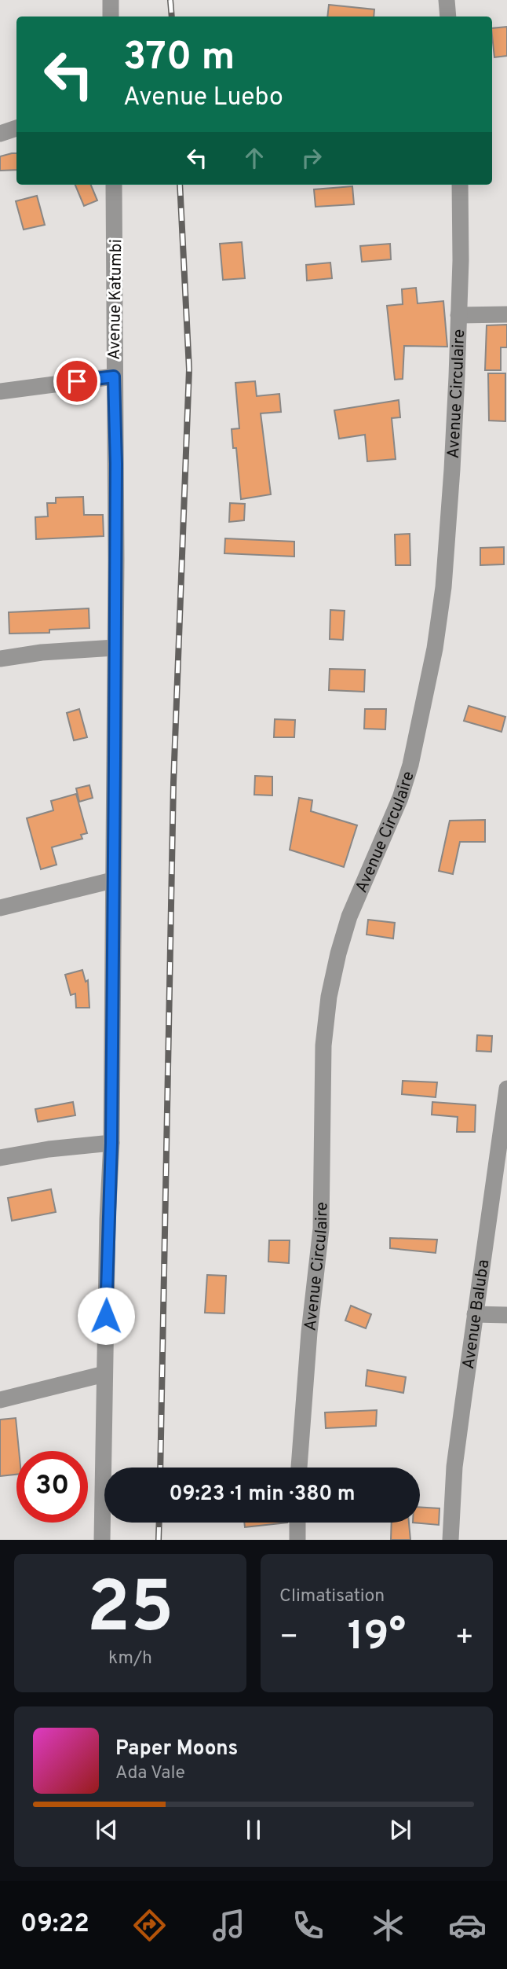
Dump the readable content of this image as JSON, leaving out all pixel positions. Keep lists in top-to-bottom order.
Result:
{
  "streets": {
    "street": ["Avenue Katumbi", "Avenue Circulaire", "Avenue Baluba"]
  },
  "page": {
    "turn": ["370 m", "Avenue Luebo"],
    "limit": "30",
    "trip": "09:23 · 1 min · 380 m",
    "tile": [
      ["25", "km/h"],
      "Climatisation"
    ],
    "heat": ["−", "19°", "+"],
    "song": ["Paper Moons", "Ada Vale"],
    "tabs": "09:22"
  }
}
